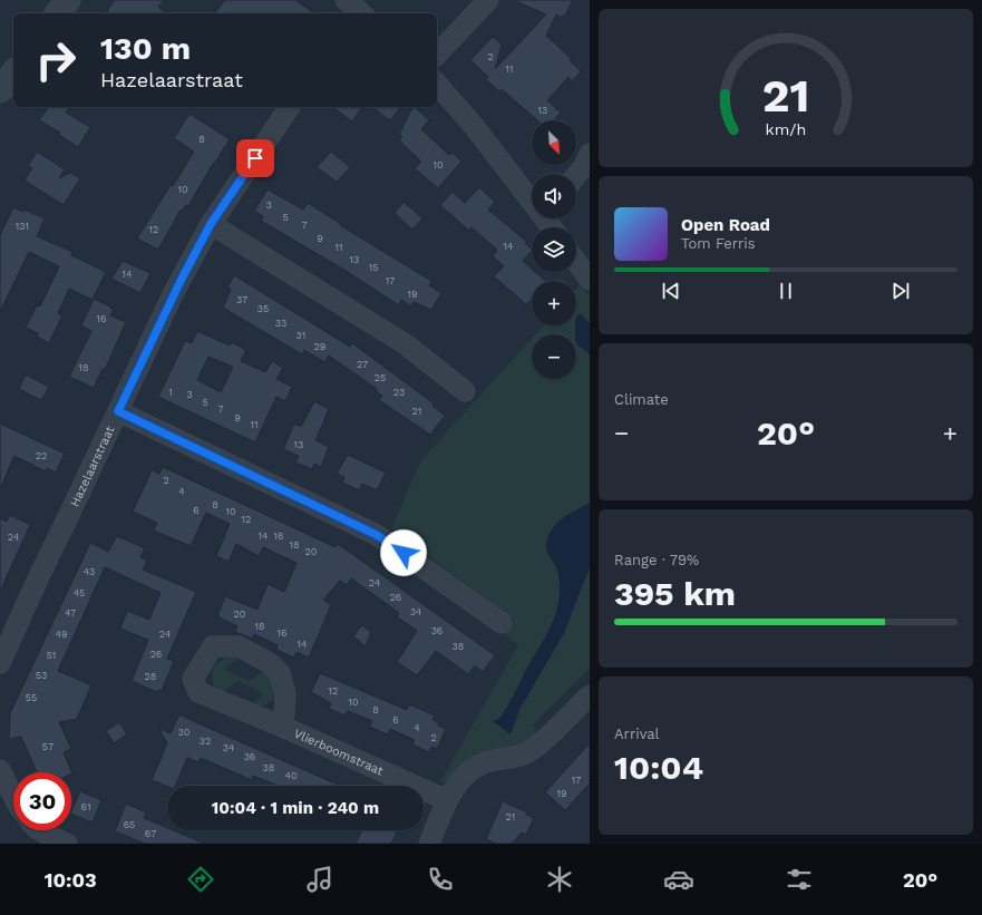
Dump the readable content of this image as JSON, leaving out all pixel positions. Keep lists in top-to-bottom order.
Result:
{
  "streets": {
    "street": ["Hazelaarstraat", "Vlierboomstraat"]
  },
  "house_numbers": [
    "2",
    "11",
    "13",
    "8",
    "10",
    "10",
    "3",
    "5",
    "7",
    "131",
    "12",
    "9",
    "14",
    "11",
    "13",
    "15",
    "14",
    "17",
    "19",
    "37",
    "35",
    "16",
    "33",
    "31",
    "29",
    "27",
    "18",
    "25",
    "1",
    "23",
    "3",
    "5",
    "7",
    "21",
    "9",
    "11",
    "13",
    "22",
    "2",
    "4",
    "8",
    "6",
    "10",
    "12",
    "14",
    "16",
    "24",
    "18",
    "20",
    "43",
    "24",
    "45",
    "26",
    "34",
    "47",
    "20",
    "18",
    "36",
    "16",
    "49",
    "24",
    "14",
    "38",
    "26",
    "51",
    "53",
    "28",
    "12",
    "55",
    "10",
    "8",
    "6",
    "4",
    "30",
    "2",
    "32",
    "57",
    "34",
    "36",
    "38",
    "40",
    "17",
    "19",
    "61",
    "21",
    "65",
    "67"
  ],
  "north": "bottom right",
  "page": {
    "turn": ["130 m", "Hazelaarstraat"],
    "map_buttons": ["+", "−"],
    "song": ["Open Road", "Tom Ferris"],
    "tile": [
      "Climate",
      ["Range · 79%", "395 km"],
      ["Arrival", "10:04"]
    ],
    "heat": ["−", "20°", "+"],
    "limit": "30",
    "trip": "10:04 · 1 min · 240 m",
    "tabs": ["10:03", "20°"],
    "gauge": ["21", "km/h"]
  }
}
